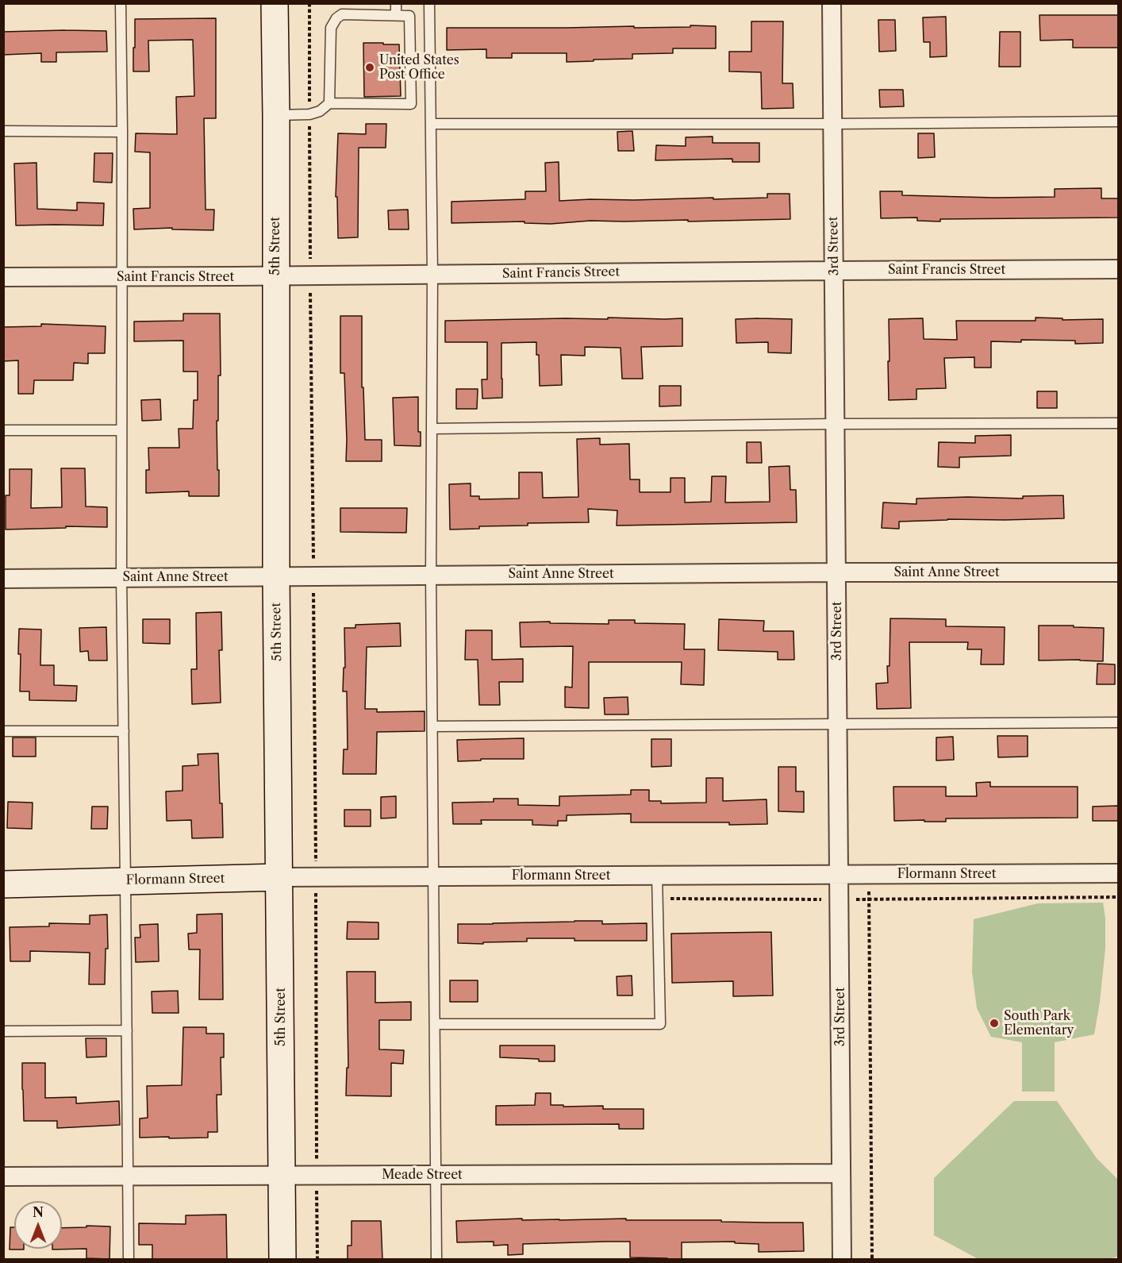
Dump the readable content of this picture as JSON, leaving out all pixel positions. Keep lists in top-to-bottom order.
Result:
{
  "streets": {
    "main road": ["5th Street", "Flormann Street"],
    "street": [
      "3rd Street",
      "Saint Francis Street",
      "Saint Anne Street",
      "Meade Street"
    ]
  },
  "crossings": [
    ["5th Street", "Saint Francis Street"],
    ["5th Street", "Saint Anne Street"],
    ["5th Street", "Flormann Street"],
    ["5th Street", "Meade Street"],
    ["3rd Street", "Saint Francis Street"],
    ["3rd Street", "Saint Anne Street"],
    ["3rd Street", "Flormann Street"],
    ["3rd Street", "Meade Street"]
  ],
  "places": ["United States Post Office", "South Park Elementary"],
  "north": "top"
}
